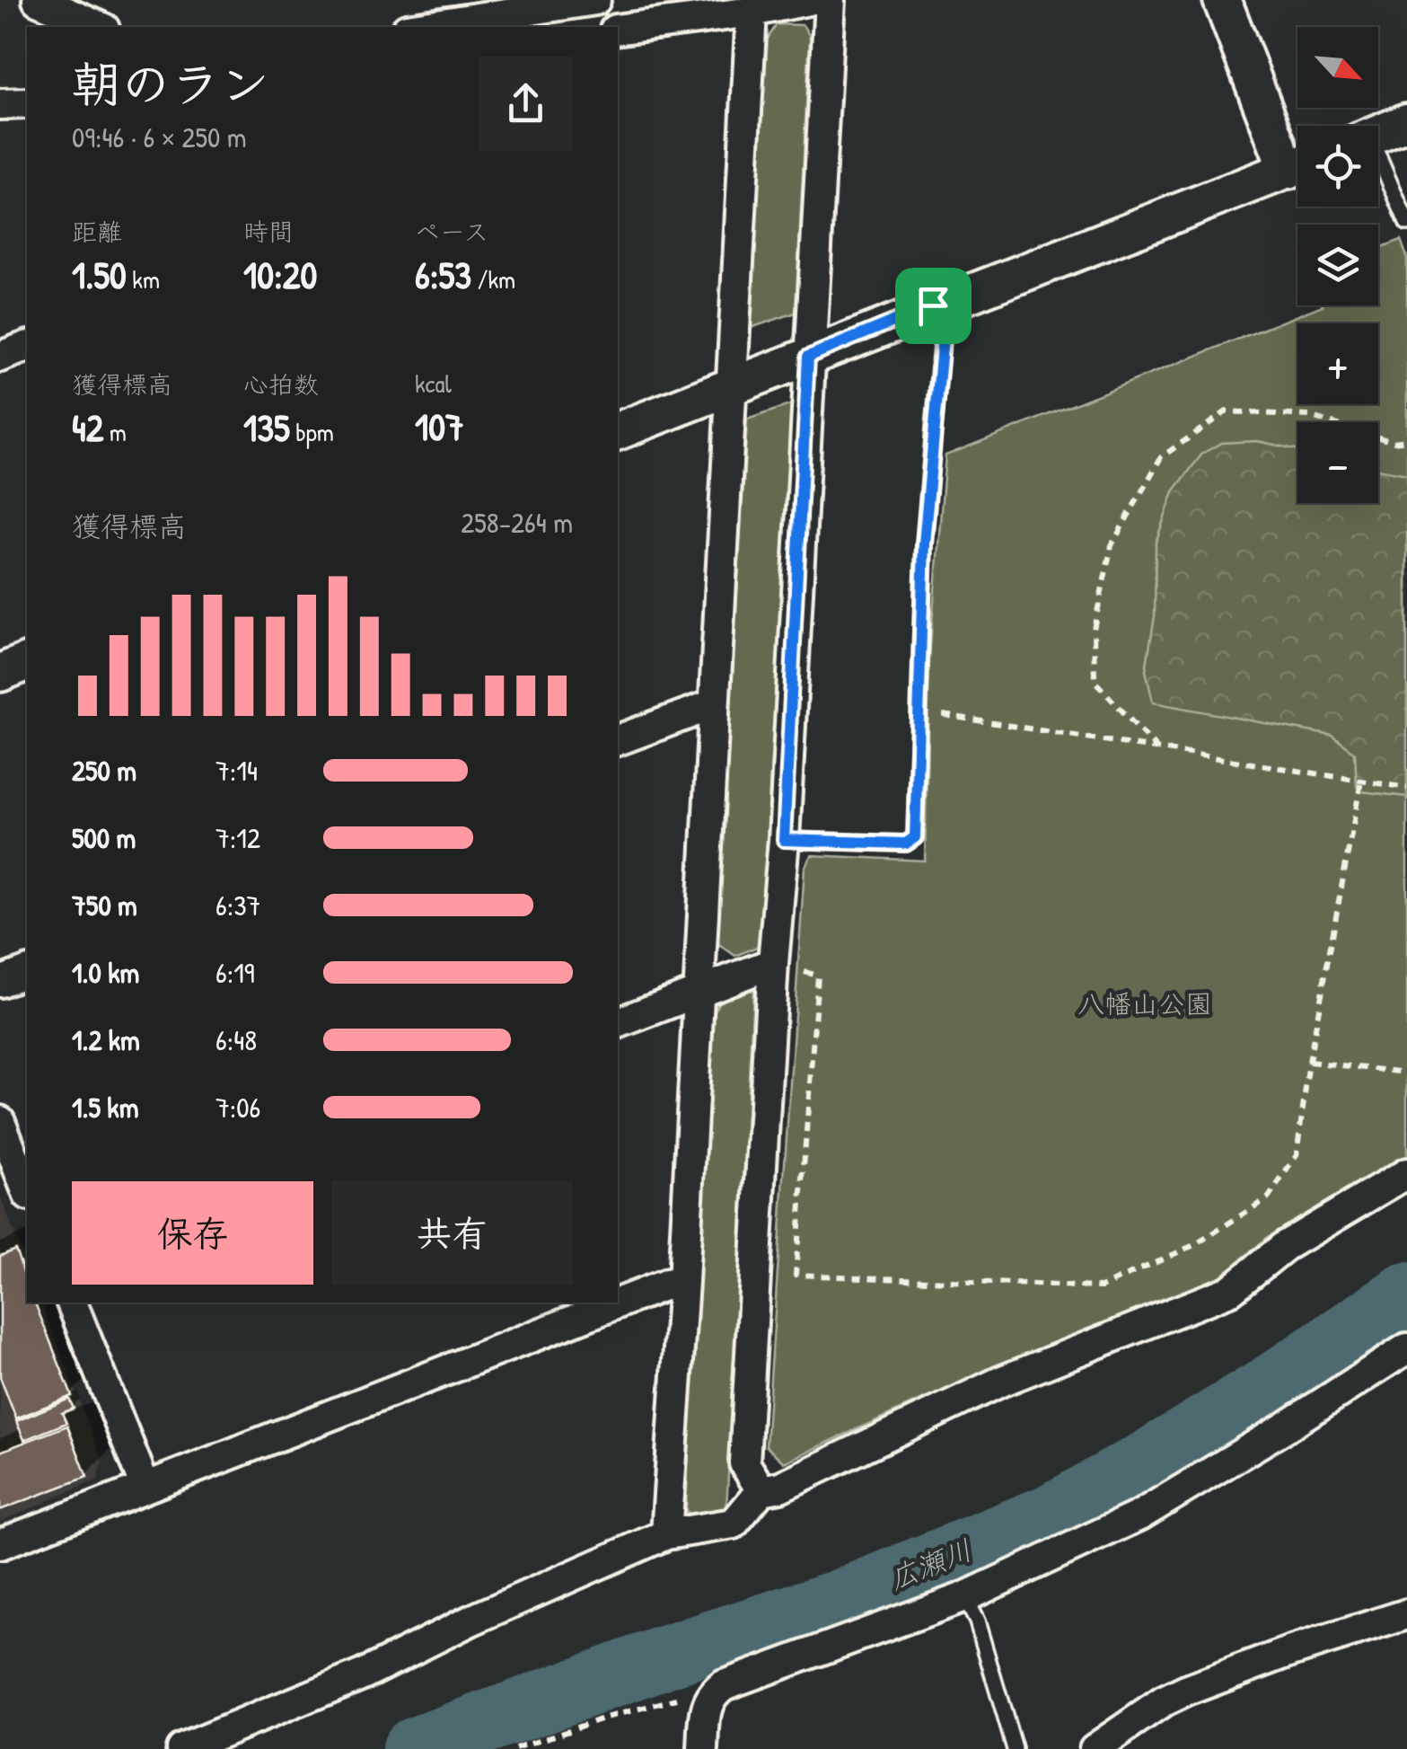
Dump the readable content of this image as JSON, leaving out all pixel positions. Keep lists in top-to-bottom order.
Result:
{
  "water": ["広瀬川"],
  "parks": ["八幡山公園"],
  "north": "bottom right",
  "page": {
    "map_buttons": ["+", "−"],
    "heading": ["朝のラン", "09:46 · 6 × 250 m"],
    "stats": [
      ["距離", "1.50 km"],
      ["時間", "10:20"],
      ["ペース", "6:53 /km"],
      ["獲得標高", "42 m"],
      ["心拍数", "135 bpm"],
      ["kcal", "107"]
    ],
    "chart": ["獲得標高", "258–264 m"],
    "list": [
      {
        "name": "250 m",
        "note": "7:14"
      },
      {
        "name": "500 m",
        "note": "7:12"
      },
      {
        "name": "750 m",
        "note": "6:37"
      },
      {
        "name": "1.0 km",
        "note": "6:19"
      },
      {
        "name": "1.2 km",
        "note": "6:48"
      },
      {
        "name": "1.5 km",
        "note": "7:06"
      }
    ],
    "buttons": ["保存", "共有"]
  }
}
